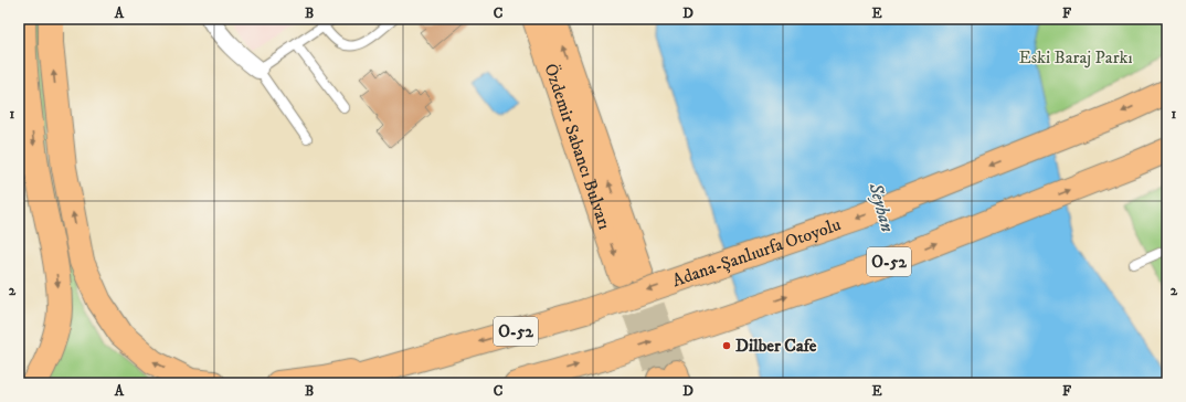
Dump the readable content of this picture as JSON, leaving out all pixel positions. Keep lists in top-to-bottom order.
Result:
{
  "streets": {
    "main road": ["Özdemir Sabancı Bulvarı", "Adana-Şanlıurfa Otoyolu", "O-52"]
  },
  "water": ["Seyhan"],
  "parks": ["Eski Baraj Parkı"],
  "places": ["Dilber Cafe"],
  "grid": {
    "columns": [
      "A",
      "B",
      "C",
      "D",
      "E",
      "F"
    ],
    "rows": ["1", "2"]
  }
}
